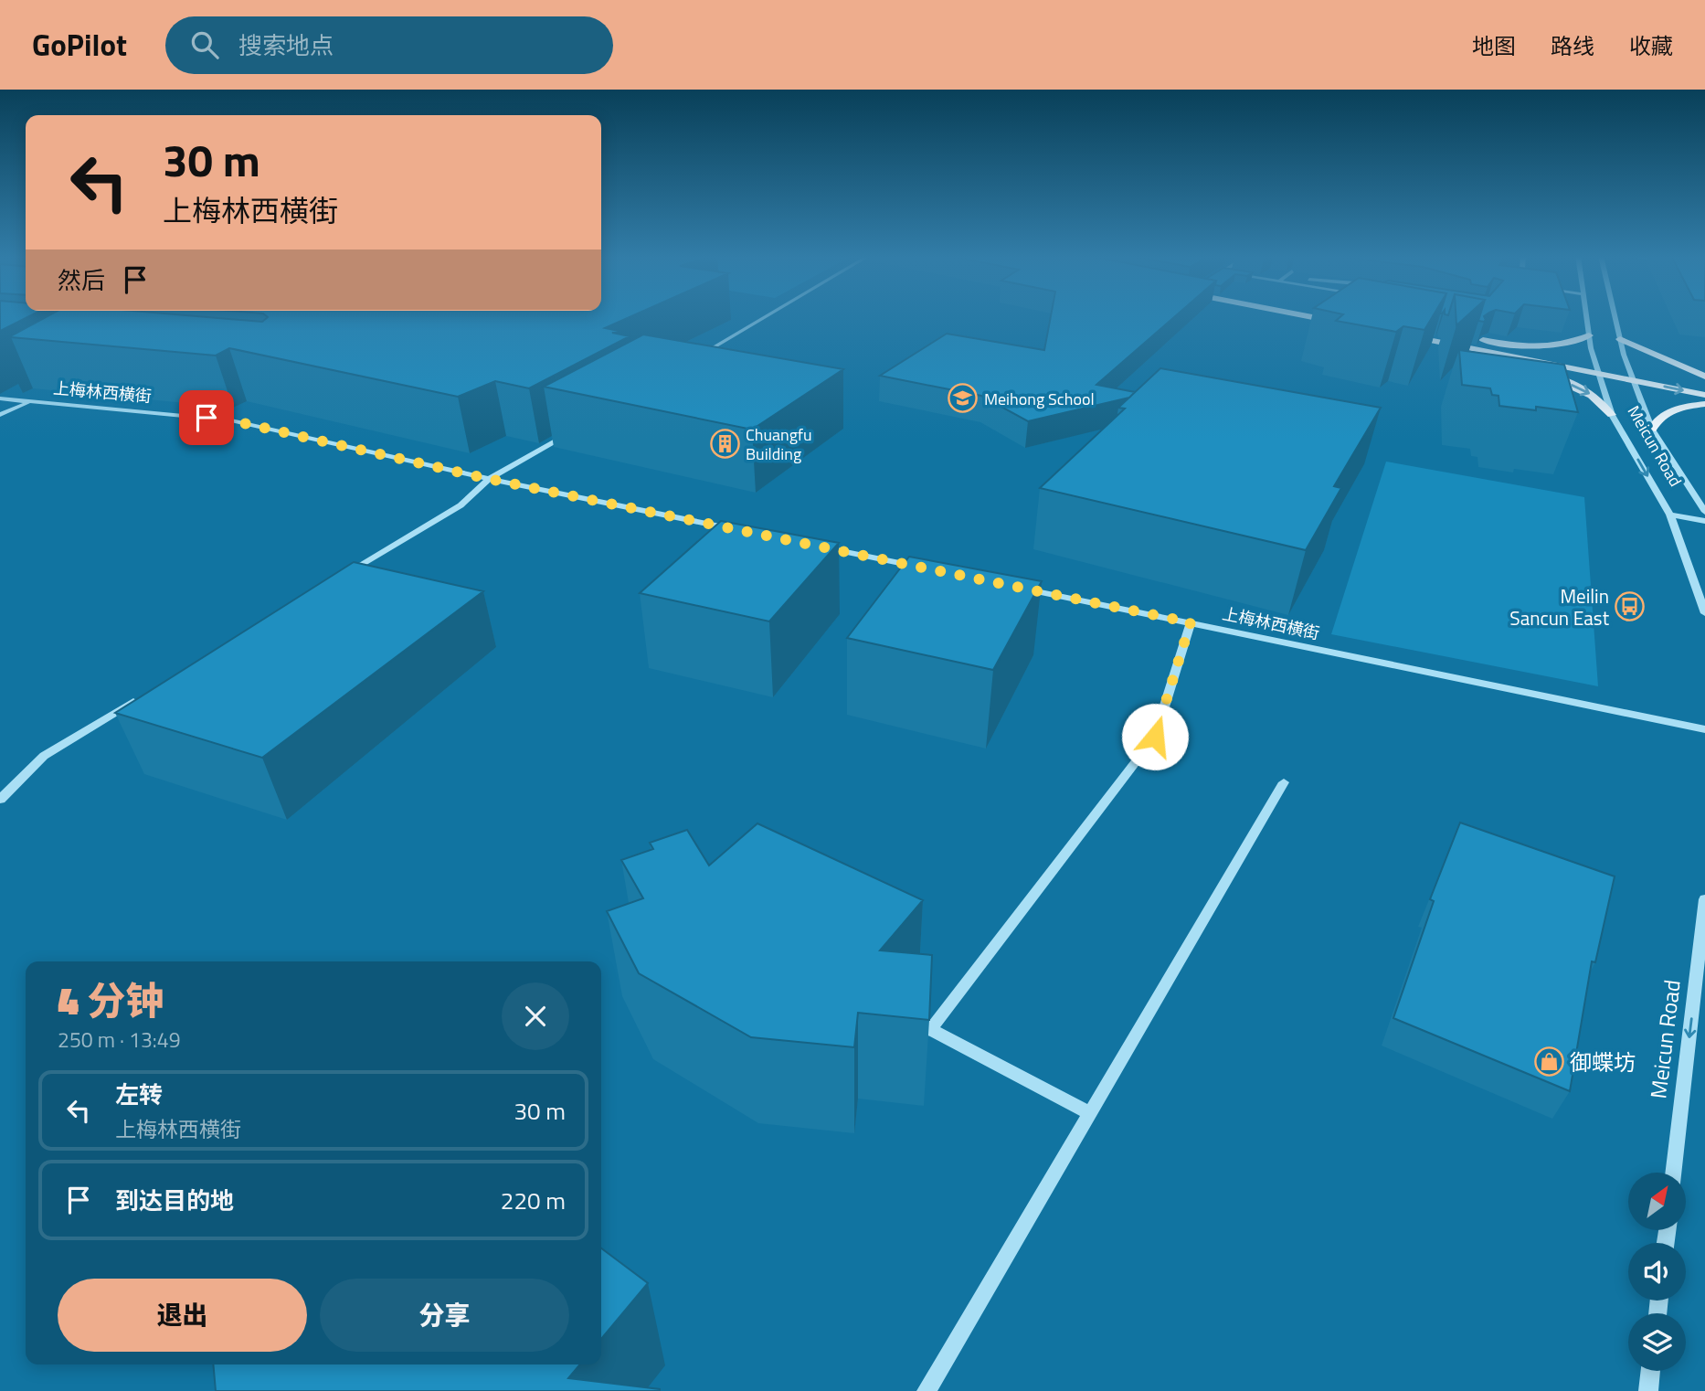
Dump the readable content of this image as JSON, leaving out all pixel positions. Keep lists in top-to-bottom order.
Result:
{
  "streets": {
    "street": ["上梅林西横街", "Meicun Road"]
  },
  "one_way": ["Meicun Road"],
  "places": {
    "school or university": ["Meihong School"],
    "building": ["Chuangfu Building"],
    "bus stop": ["Meilin Sancun East"],
    "shop": ["御蝶坊"]
  },
  "north": "top right",
  "page": {
    "header": "GoPilot",
    "search": "搜索地点",
    "nav": ["地图", "路线", "收藏"],
    "turn": ["30 m", "上梅林西横街"],
    "then": "然后",
    "heading": ["4 分钟", "250 m · 13:49"],
    "list": [
      {
        "name": "左转",
        "note": "上梅林西横街",
        "value": "30 m"
      },
      {
        "name": "到达目的地",
        "value": "220 m"
      }
    ],
    "buttons": ["退出", "分享"]
  }
}
